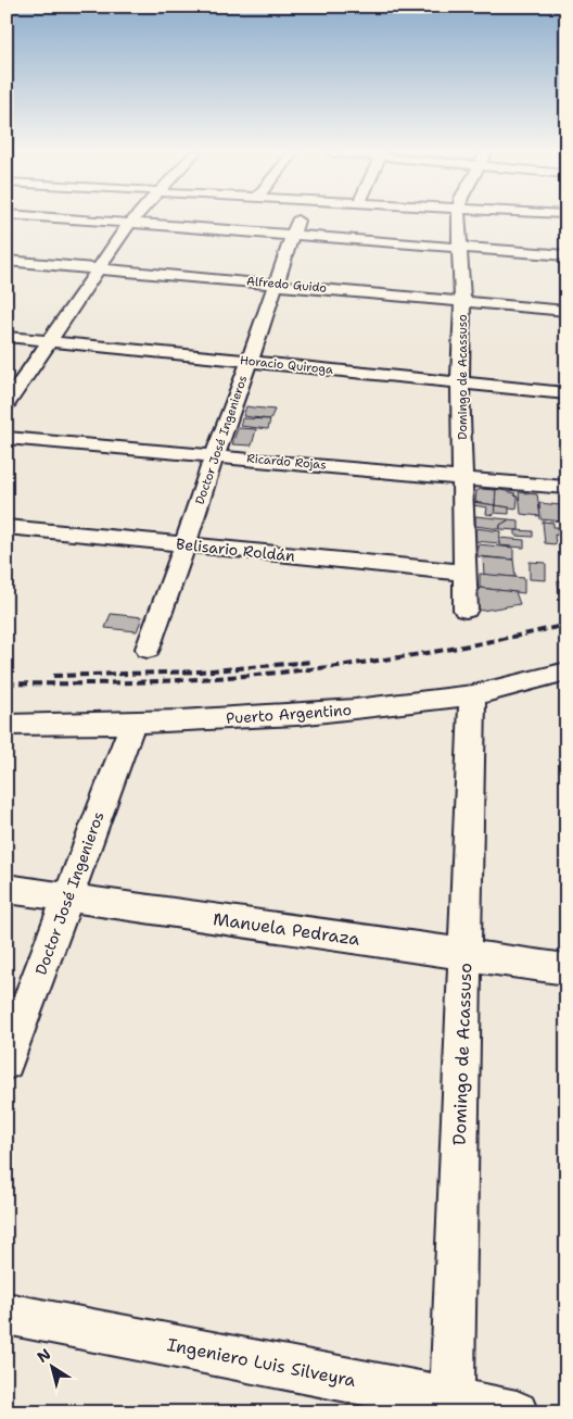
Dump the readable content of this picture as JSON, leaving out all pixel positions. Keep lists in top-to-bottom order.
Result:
{
  "streets": {
    "street": [
      "Alfredo Guido",
      "Horacio Quiroga",
      "Domingo de Acassuso",
      "Doctor José Ingenieros",
      "Ricardo Rojas",
      "Belisario Roldán",
      "Puerto Argentino",
      "Manuela Pedraza",
      "Ingeniero Luis Silveyra"
    ]
  },
  "crossings": [
    ["Alfredo Guido", "Domingo de Acassuso"],
    ["Alfredo Guido", "Doctor José Ingenieros"],
    ["Horacio Quiroga", "Domingo de Acassuso"],
    ["Horacio Quiroga", "Doctor José Ingenieros"],
    ["Domingo de Acassuso", "Ricardo Rojas"],
    ["Domingo de Acassuso", "Belisario Roldán"],
    ["Domingo de Acassuso", "Puerto Argentino"],
    ["Domingo de Acassuso", "Manuela Pedraza"],
    ["Domingo de Acassuso", "Ingeniero Luis Silveyra"],
    ["Doctor José Ingenieros", "Ricardo Rojas"],
    ["Doctor José Ingenieros", "Belisario Roldán"],
    ["Doctor José Ingenieros", "Puerto Argentino"],
    ["Doctor José Ingenieros", "Manuela Pedraza"]
  ],
  "north": "top left"
}
